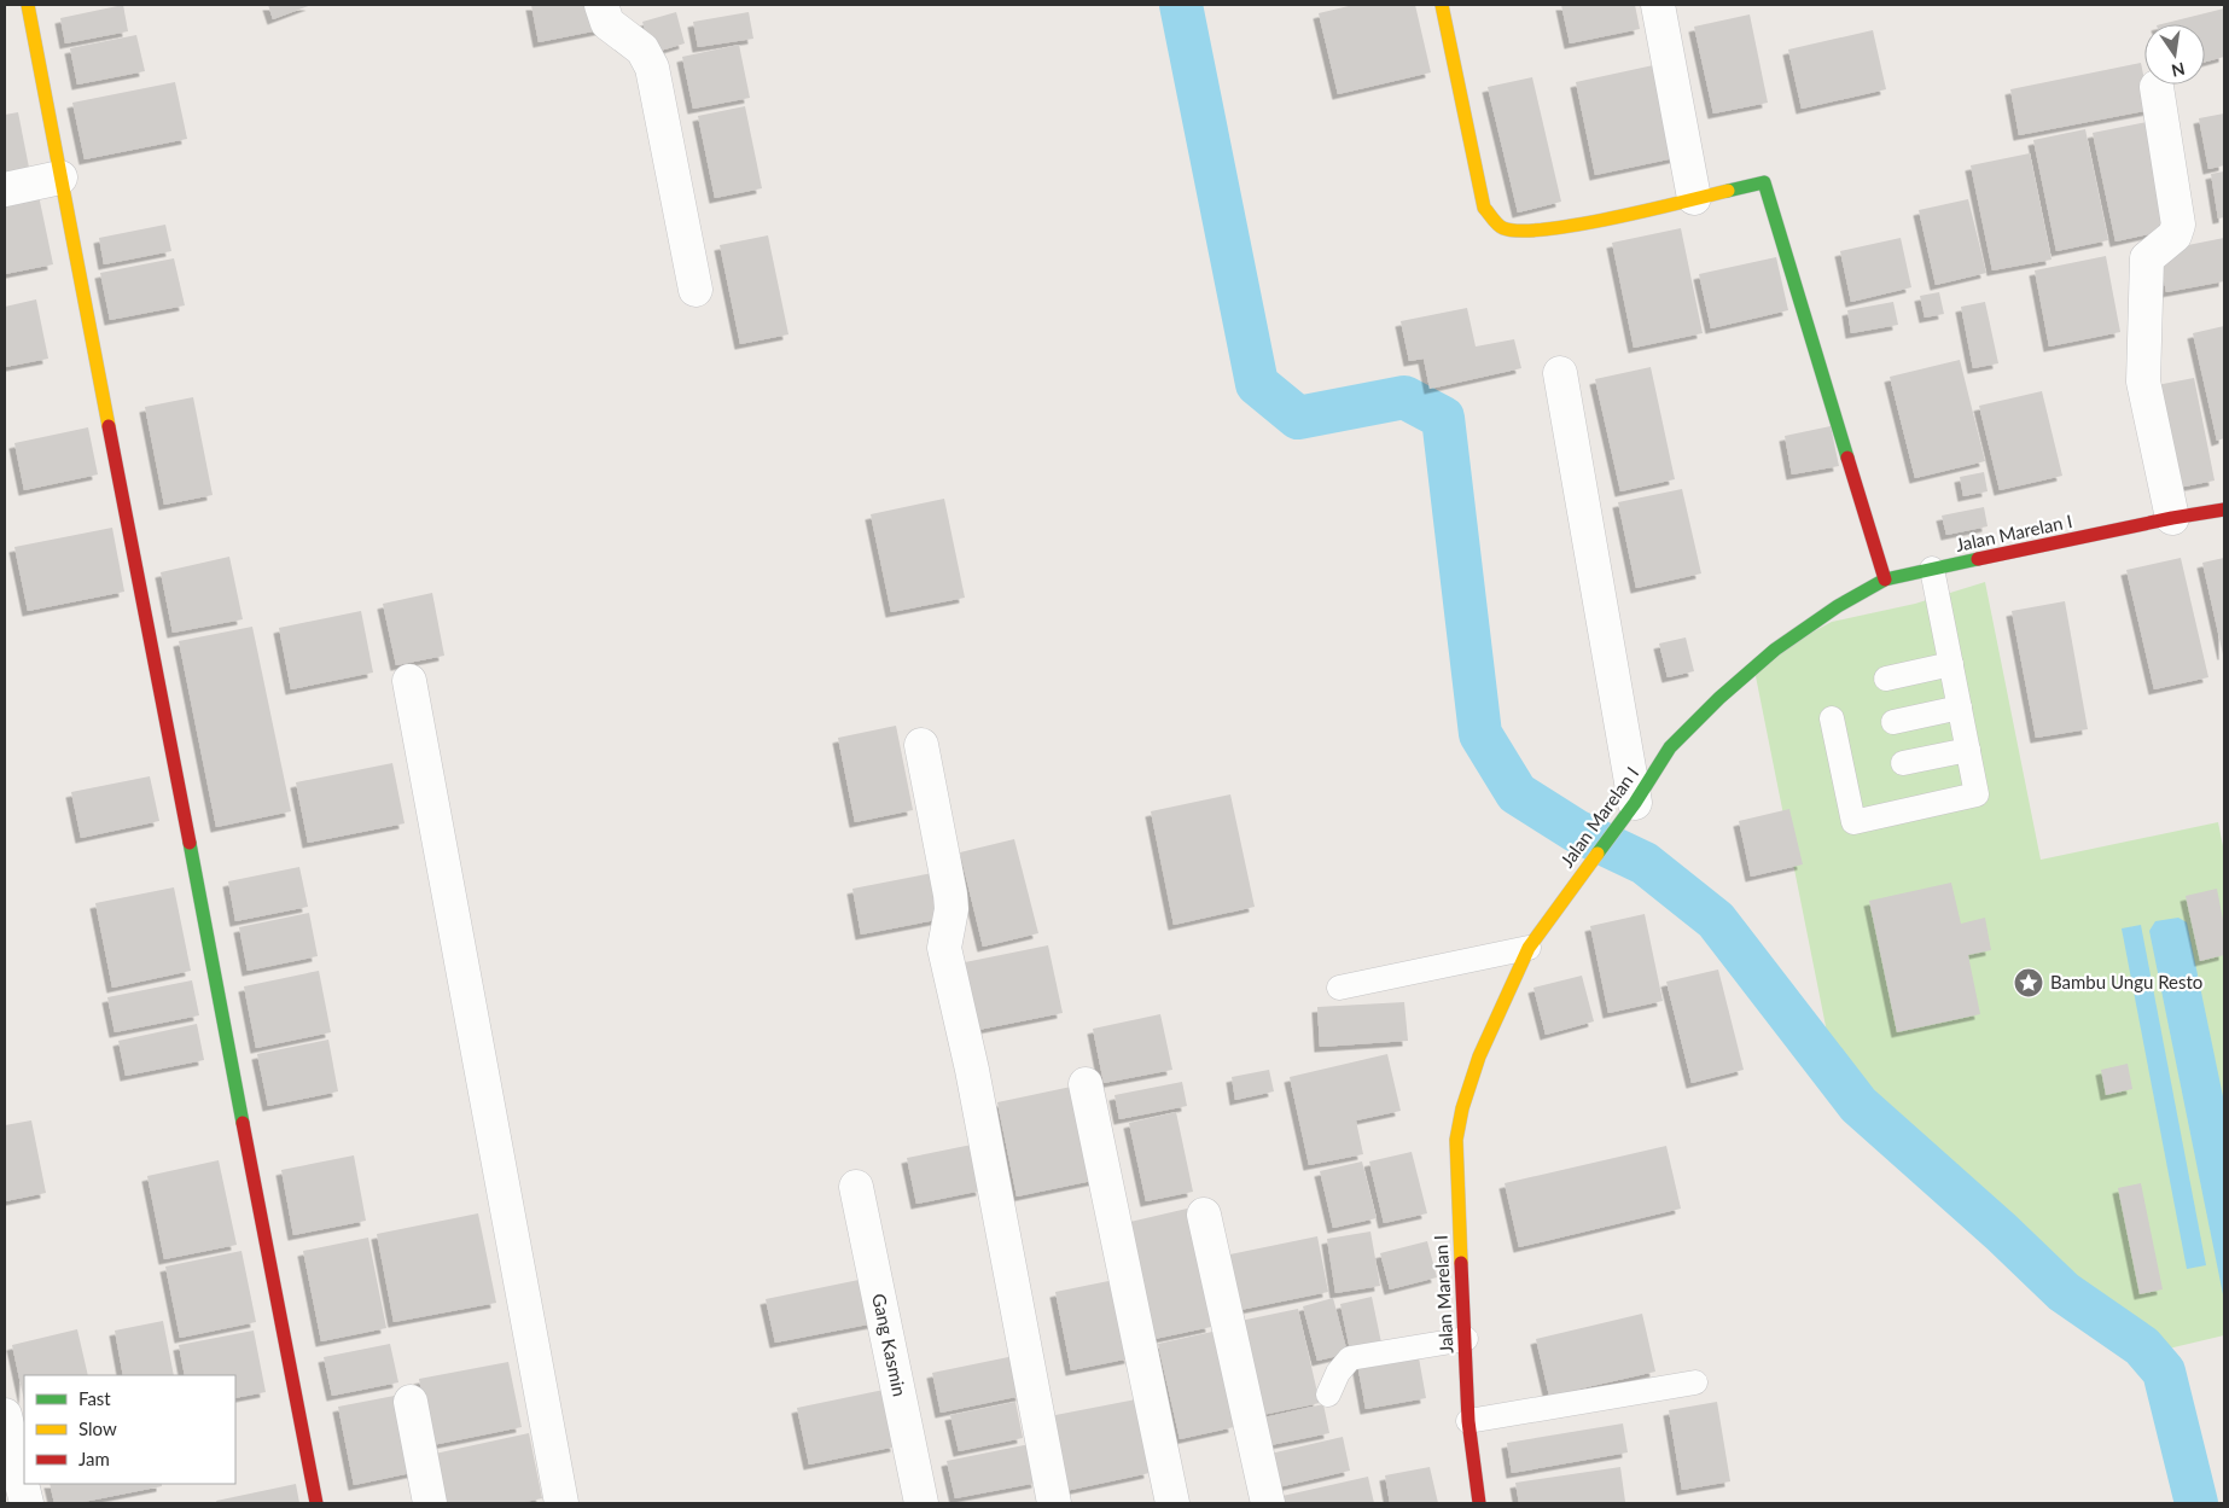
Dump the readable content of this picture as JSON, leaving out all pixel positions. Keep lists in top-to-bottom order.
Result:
{
  "streets": {
    "street": ["Jalan Marelan I", "Gang Kasmin"]
  },
  "places": {
    "place": ["Bambu Ungu Resto"]
  },
  "legend": ["Fast", "Slow", "Jam"],
  "north": "bottom"
}
